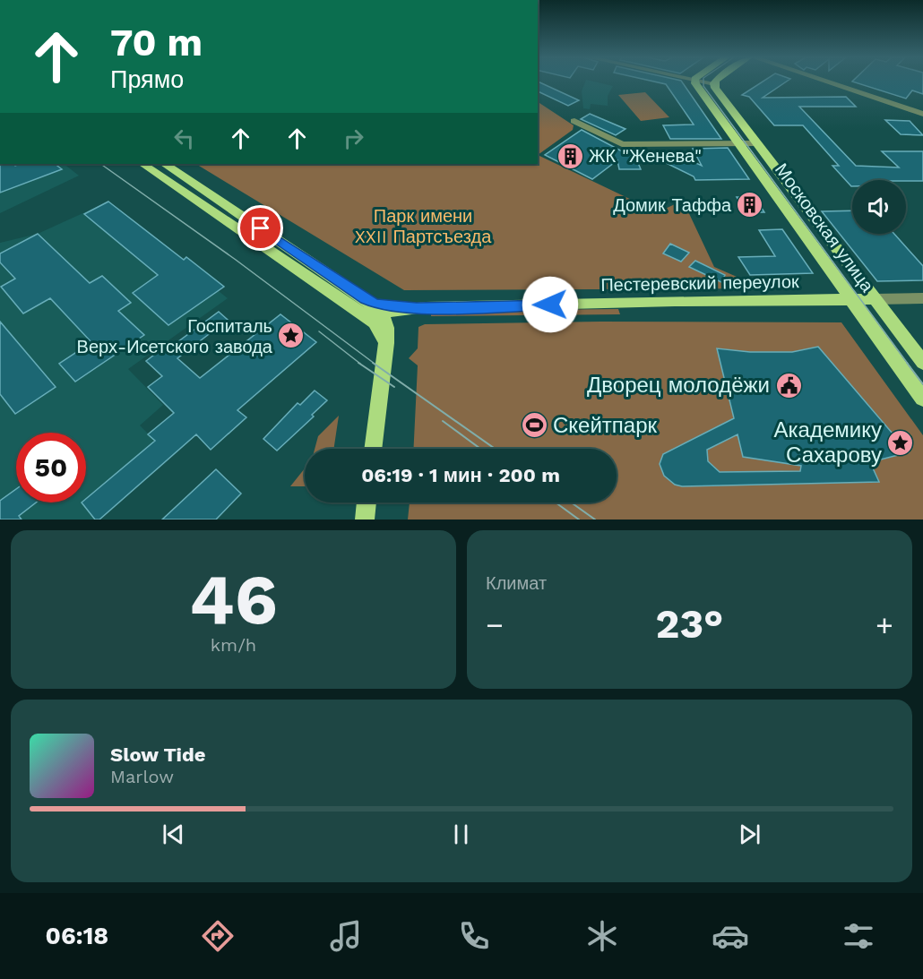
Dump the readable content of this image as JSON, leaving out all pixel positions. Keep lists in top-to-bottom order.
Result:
{
  "streets": {
    "main road": ["Московская улица", "Пестеревский переулок"]
  },
  "crossings": [
    ["Московская улица", "Пестеревский переулок"]
  ],
  "parks": ["Парк имени XXII Партсъезда"],
  "places": {
    "building": ["ЖК \"Женева\"", "Домик Таффа"],
    "place": ["Госпиталь Верх-Исетского завода", "Академику Сахарову"],
    "public building": ["Дворец молодёжи"],
    "sports": ["Скейтпарк"]
  },
  "page": {
    "turn": ["70 m", "Прямо"],
    "limit": "50",
    "trip": "06:19 · 1 мин · 200 m",
    "tile": [
      ["46", "km/h"],
      "Климат"
    ],
    "heat": ["−", "23°", "+"],
    "song": ["Slow Tide", "Marlow"],
    "tabs": "06:18"
  }
}
